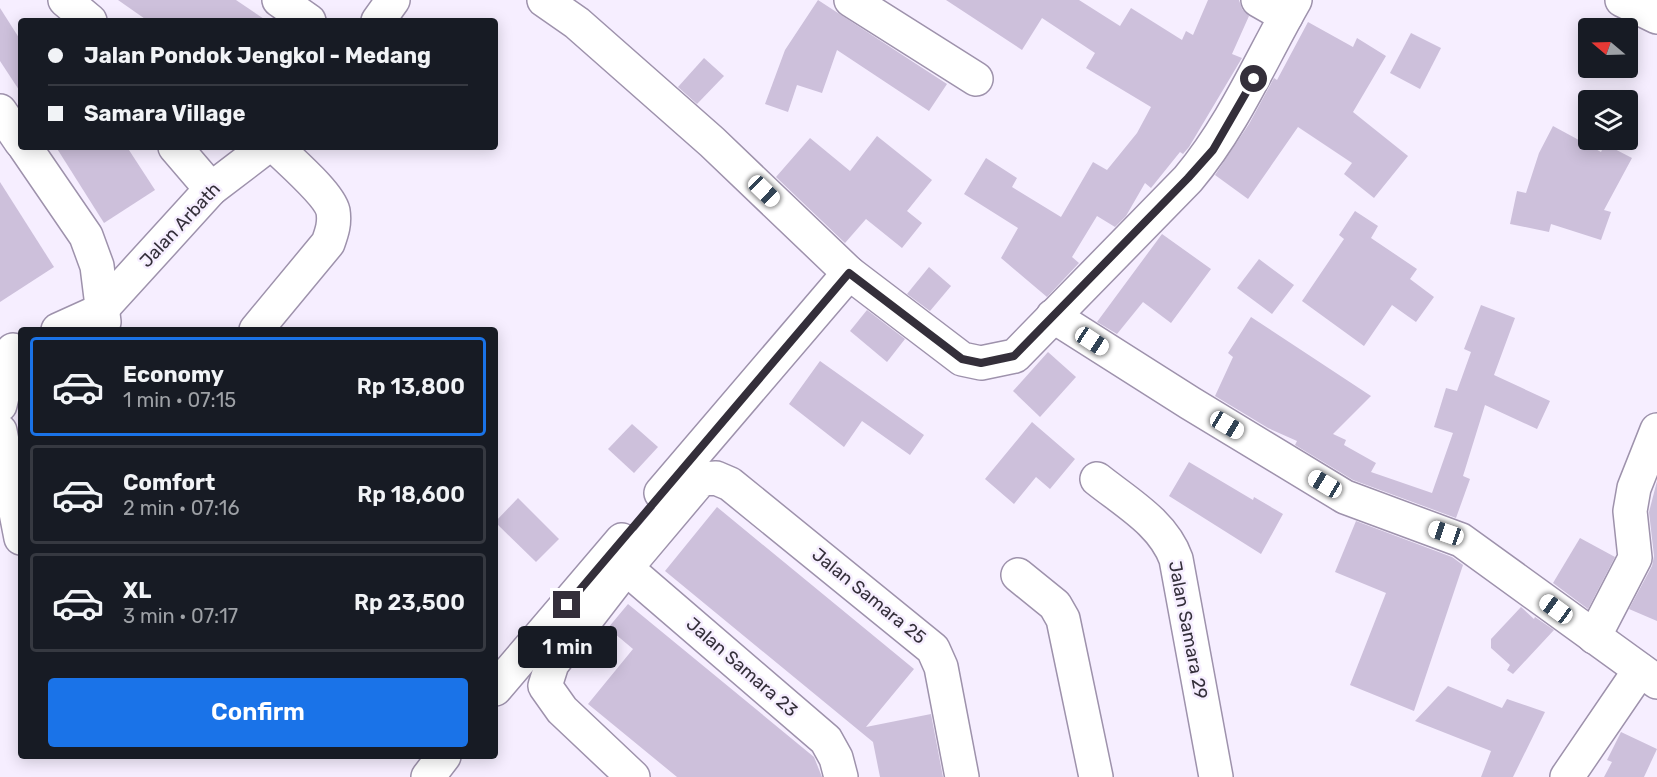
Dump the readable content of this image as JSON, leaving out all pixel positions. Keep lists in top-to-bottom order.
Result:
{
  "streets": {
    "street": [
      "Jalan Arbath",
      "Jalan Samara 25",
      "Jalan Samara 29",
      "Jalan Samara 23"
    ]
  },
  "crossings": [
    ["Jalan Samara 25", "Jalan Samara 23"]
  ],
  "north": "left",
  "page": {
    "banner": ["Jalan Pondok Jengkol - Medang", "Samara Village"],
    "list": [
      {
        "name": "Economy",
        "note": "1 min · 07:15",
        "value": "Rp 13,800"
      },
      {
        "name": "Comfort",
        "note": "2 min · 07:16",
        "value": "Rp 18,600"
      },
      {
        "name": "XL",
        "note": "3 min · 07:17",
        "value": "Rp 23,500"
      }
    ],
    "bubble": "1 min",
    "buttons": "Confirm"
  }
}
